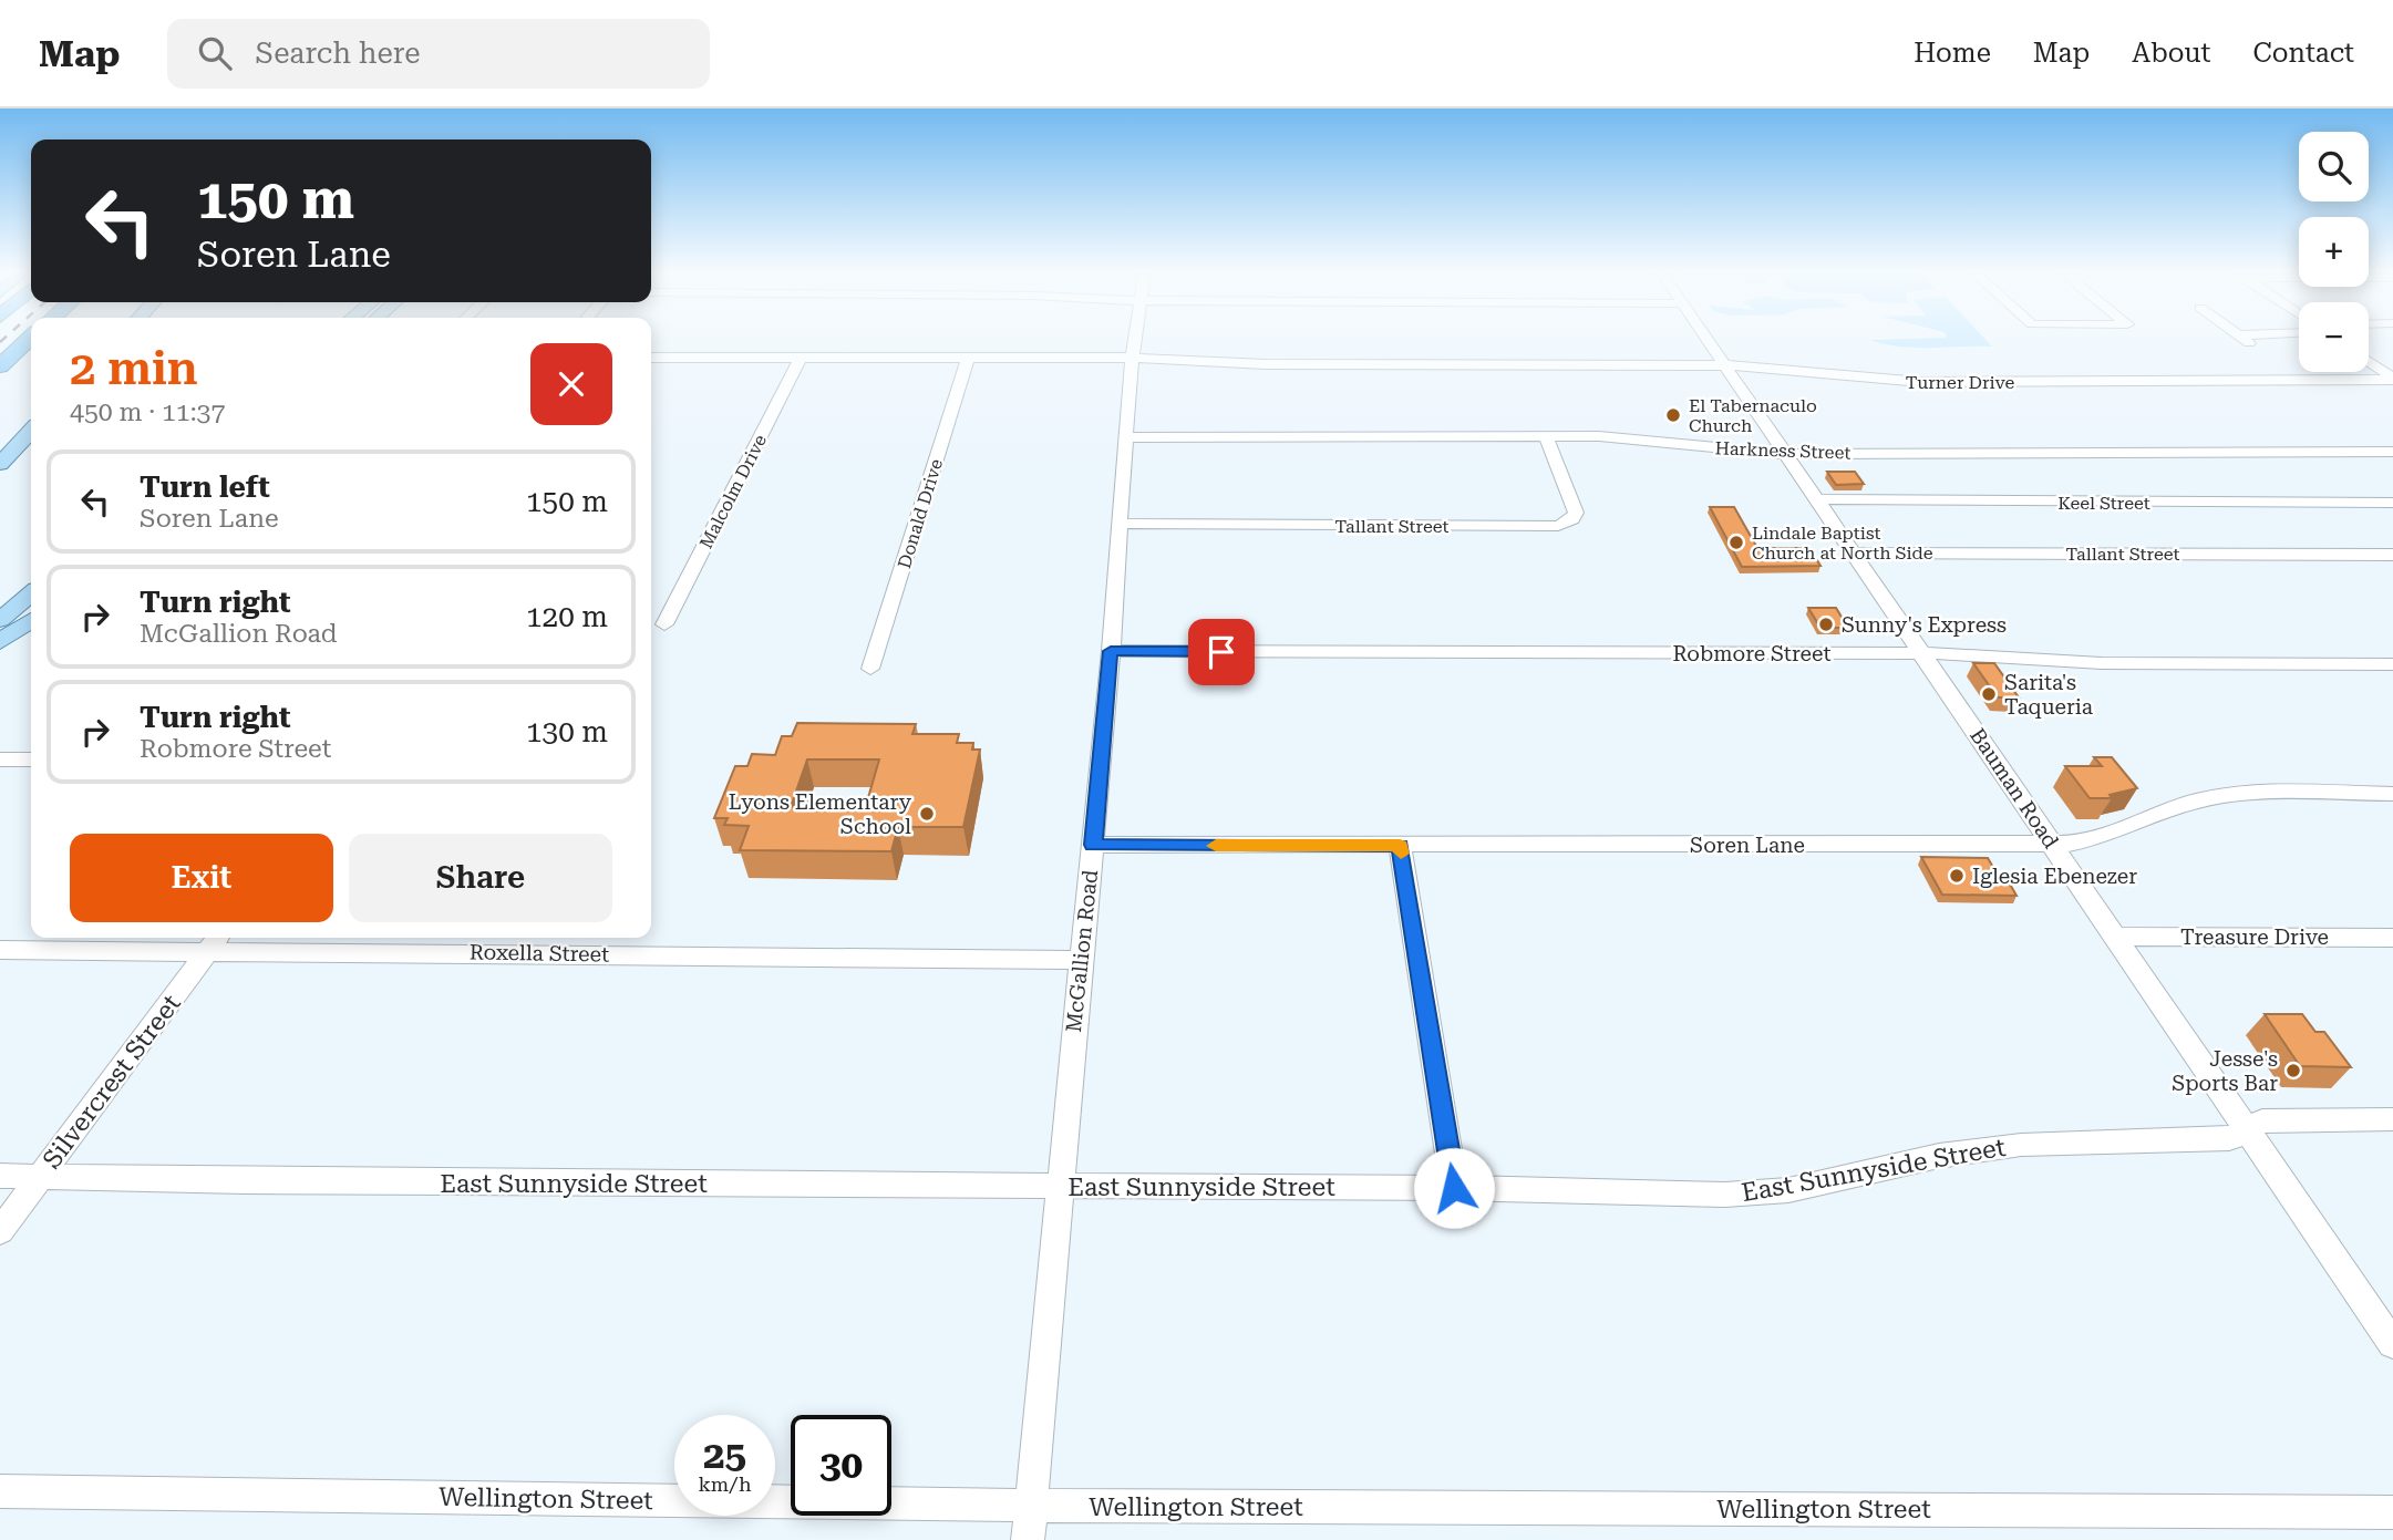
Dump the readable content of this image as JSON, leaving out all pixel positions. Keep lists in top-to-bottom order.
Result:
{
  "streets": {
    "street": [
      "Turner Drive",
      "Harkness Street",
      "Malcolm Drive",
      "Keel Street",
      "Donald Drive",
      "Tallant Street",
      "Robmore Street",
      "Bauman Road",
      "Soren Lane",
      "Treasure Drive",
      "McGallion Road",
      "Roxella Street",
      "Silvercrest Street",
      "East Sunnyside Street",
      "Wellington Street"
    ]
  },
  "crossings": [
    ["Turner Drive", "Malcolm Drive"],
    ["Turner Drive", "Donald Drive"],
    ["Turner Drive", "Bauman Road"],
    ["Turner Drive", "McGallion Road"],
    ["Harkness Street", "Tallant Street"],
    ["Harkness Street", "Bauman Road"],
    ["Harkness Street", "McGallion Road"],
    ["Keel Street", "Bauman Road"],
    ["Tallant Street", "Bauman Road"],
    ["Tallant Street", "McGallion Road"],
    ["Robmore Street", "Bauman Road"],
    ["Robmore Street", "McGallion Road"],
    ["Bauman Road", "Soren Lane"],
    ["Bauman Road", "Treasure Drive"],
    ["Bauman Road", "East Sunnyside Street"],
    ["Soren Lane", "McGallion Road"],
    ["McGallion Road", "Roxella Street"],
    ["McGallion Road", "East Sunnyside Street"],
    ["McGallion Road", "Wellington Street"],
    ["Roxella Street", "Silvercrest Street"],
    ["Silvercrest Street", "East Sunnyside Street"]
  ],
  "places": [
    "El Tabernaculo Church",
    "Lindale Baptist Church at North Side",
    "Sunny's Express",
    "Sarita's Taqueria",
    "Lyons Elementary School",
    "Iglesia Ebenezer",
    "Jesse's Sports Bar"
  ],
  "page": {
    "header": "Map",
    "search": "Search here",
    "nav": [
      "Home",
      "Map",
      "About",
      "Contact"
    ],
    "map_buttons": ["+", "−"],
    "turn": ["150 m", "Soren Lane"],
    "heading": ["2 min", "450 m · 11:37"],
    "list": [
      {
        "name": "Turn left",
        "note": "Soren Lane",
        "value": "150 m"
      },
      {
        "name": "Turn right",
        "note": "McGallion Road",
        "value": "120 m"
      },
      {
        "name": "Turn right",
        "note": "Robmore Street",
        "value": "130 m"
      }
    ],
    "buttons": ["Exit", "Share"],
    "speed": "25 km/h",
    "limit": "30"
  }
}
